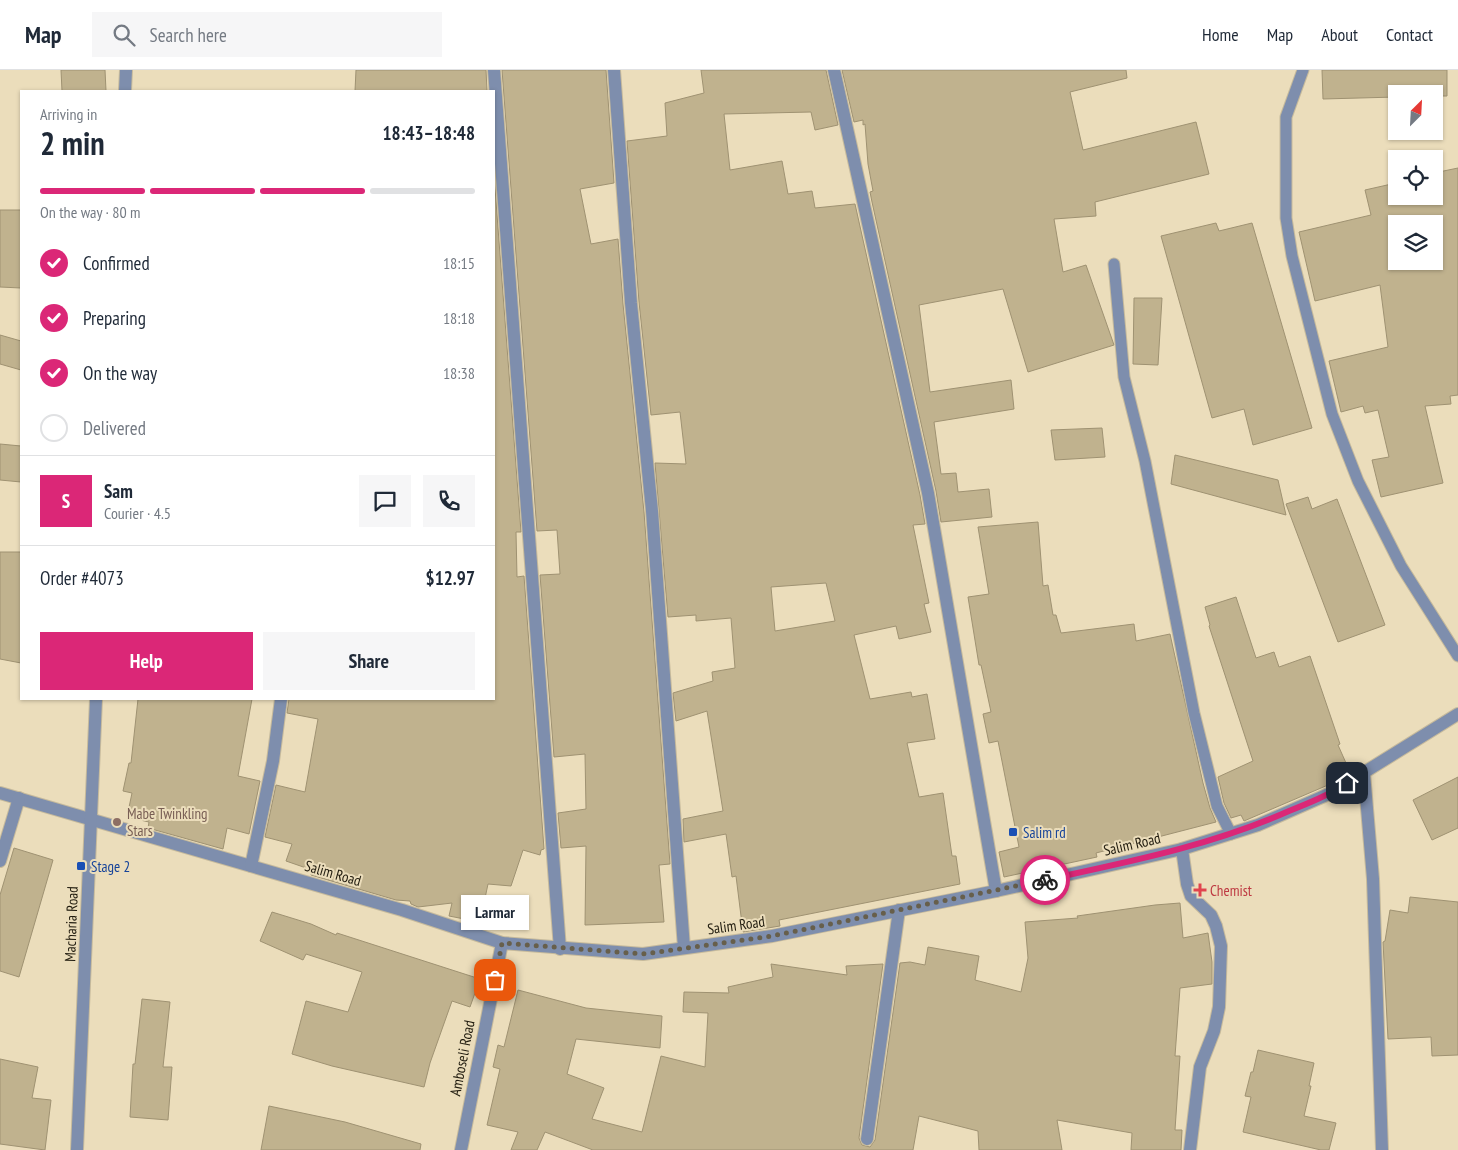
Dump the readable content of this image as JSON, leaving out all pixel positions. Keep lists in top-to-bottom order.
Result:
{
  "streets": {
    "street": ["Salim Road", "Macharia Road", "Amboseli Road"]
  },
  "crossings": [
    ["Salim Road", "Macharia Road"],
    ["Salim Road", "Amboseli Road"]
  ],
  "places": {
    "other": ["Mabe Twinkling Stars", "Larmar"],
    "transit": ["Salim rd", "Stage 2"],
    "health": ["Chemist"]
  },
  "north": "top right",
  "page": {
    "header": "Map",
    "search": "Search here",
    "nav": [
      "Home",
      "Map",
      "About",
      "Contact"
    ],
    "heading": ["2 min", "Arriving in", "18:43–18:48"],
    "panel": [
      "Sam",
      "Courier · 4.5",
      "Order #4073",
      "$12.97"
    ],
    "bar": "On the way · 80 m",
    "list": [
      ["Confirmed", "18:15"],
      ["Preparing", "18:18"],
      ["On the way", "18:38"],
      "Delivered"
    ],
    "round": "S",
    "buttons": ["Help", "Share"],
    "bubble": "Larmar"
  }
}
